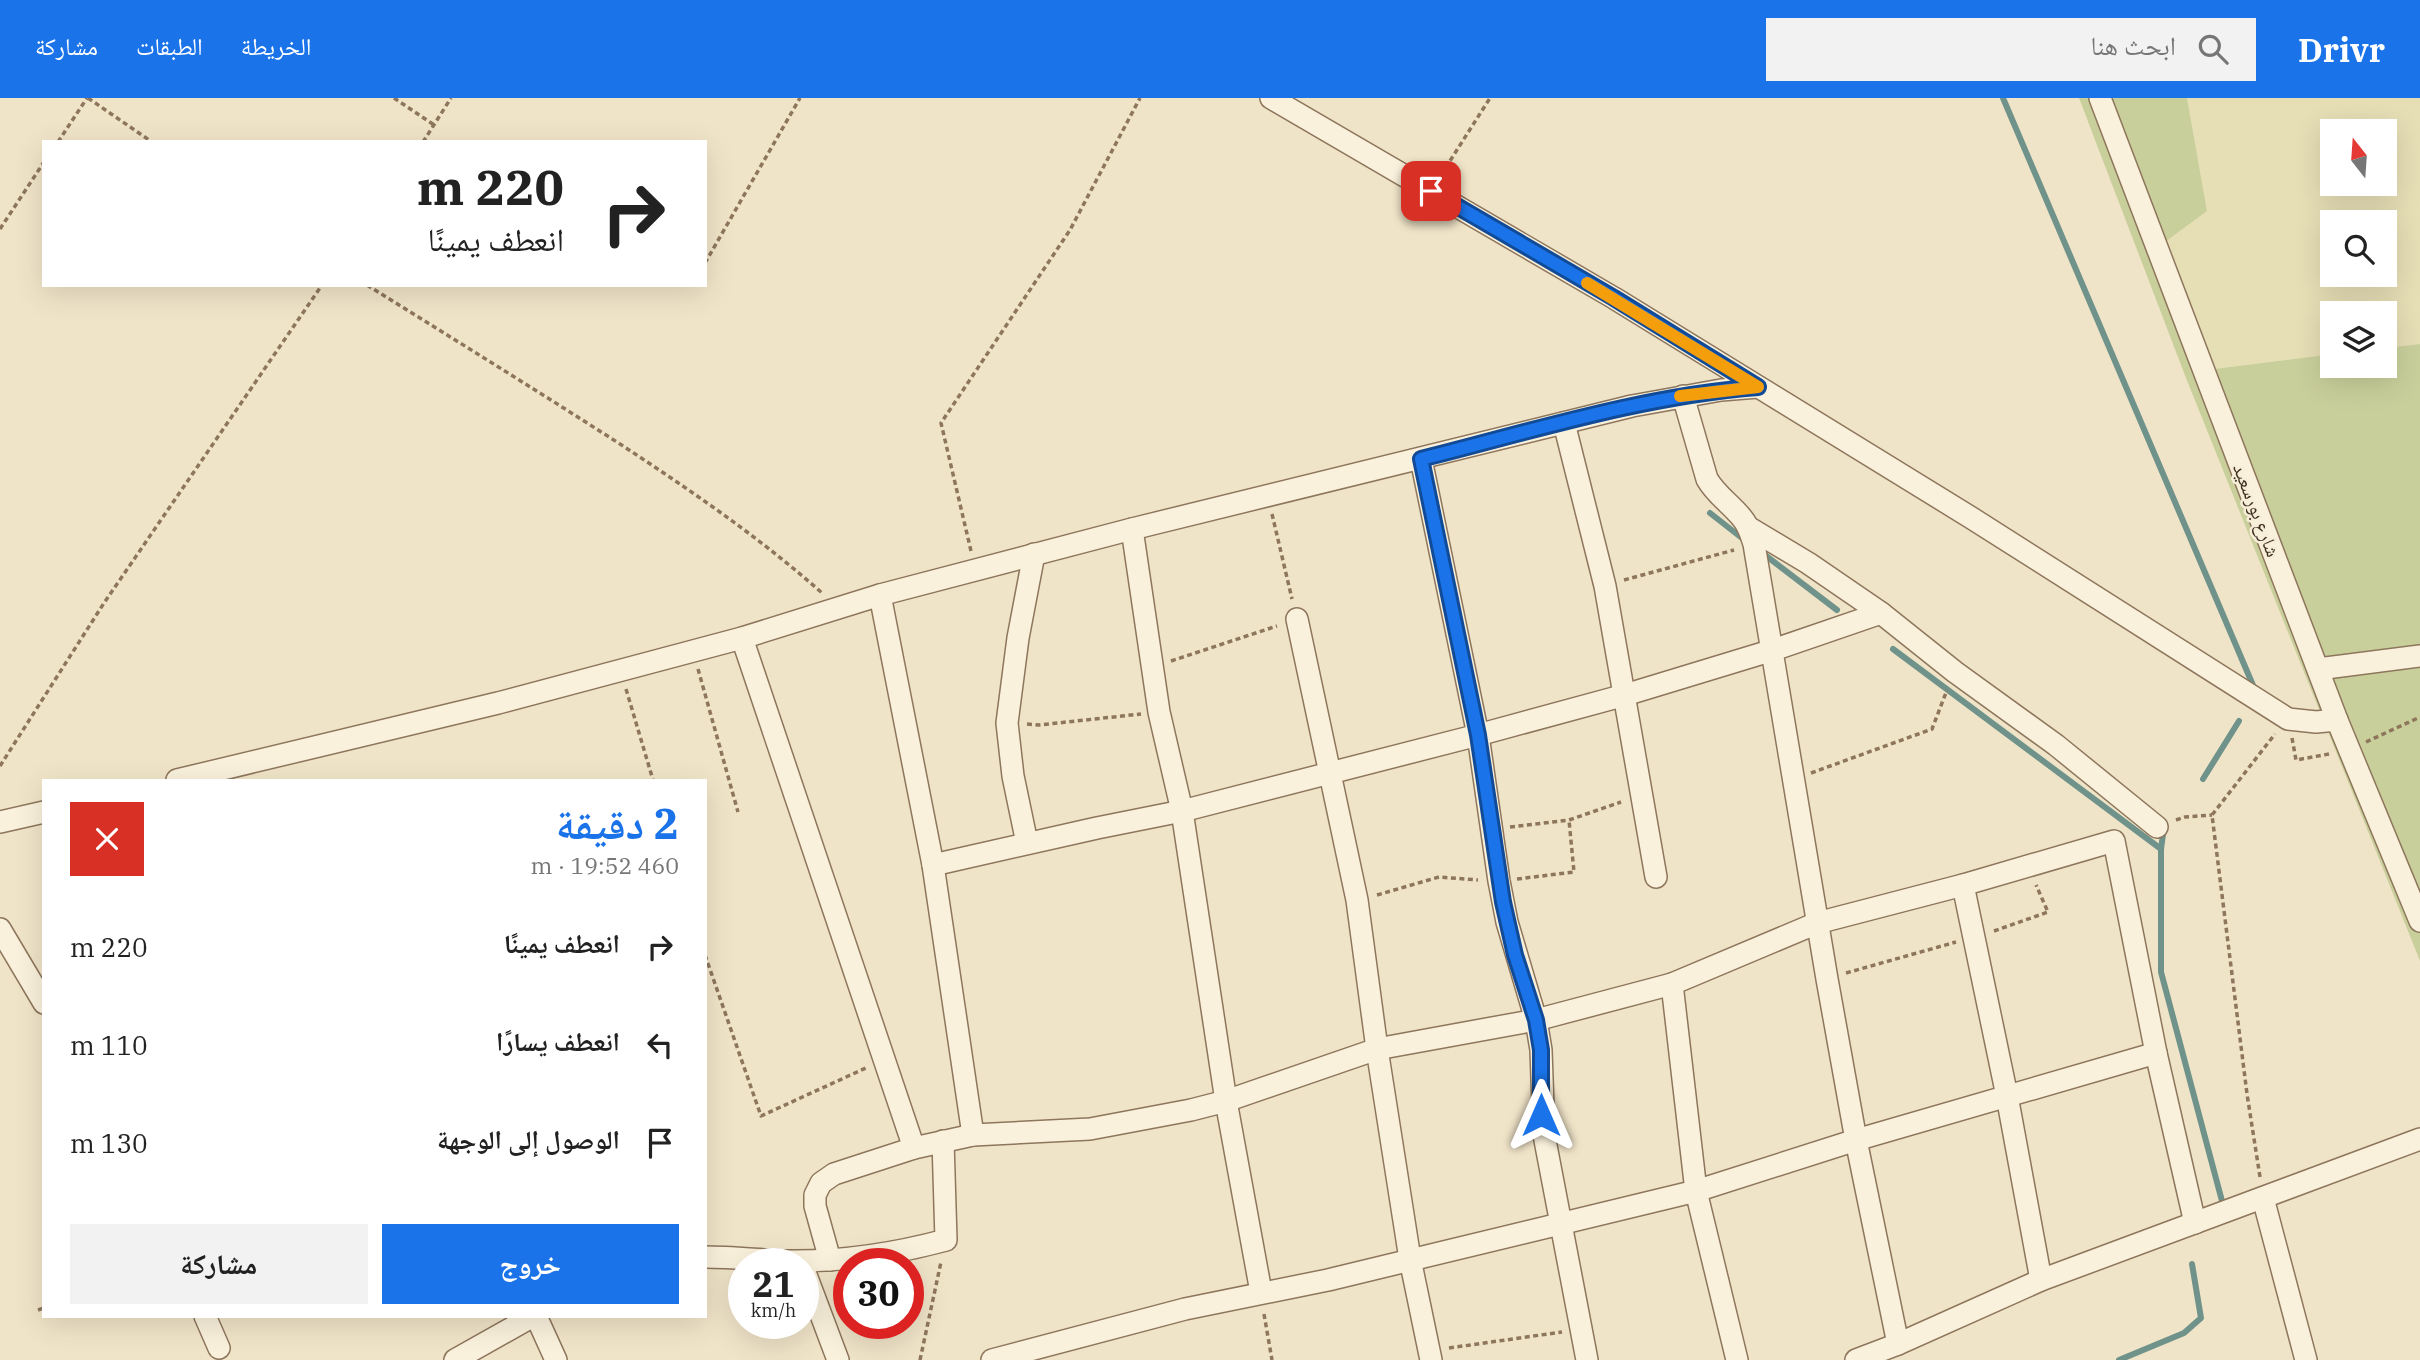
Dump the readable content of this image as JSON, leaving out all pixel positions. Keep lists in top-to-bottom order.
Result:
{
  "streets": {
    "street": ["شارع بورسعيد"]
  },
  "north": "top",
  "page": {
    "header": "Drivr",
    "search": "ابحث هنا",
    "nav": ["الخريطة", "الطبقات", "مشاركة"],
    "turn": ["220 m", "انعطف يمينًا"],
    "heading": ["2 دقيقة", "460 m · 19:52"],
    "list": [
      {
        "name": "انعطف يمينًا",
        "value": "220 m"
      },
      {
        "name": "انعطف يسارًا",
        "value": "110 m"
      },
      {
        "name": "الوصول إلى الوجهة",
        "value": "130 m"
      }
    ],
    "buttons": ["خروج", "مشاركة"],
    "speed": "21 km/h",
    "limit": "30"
  }
}
